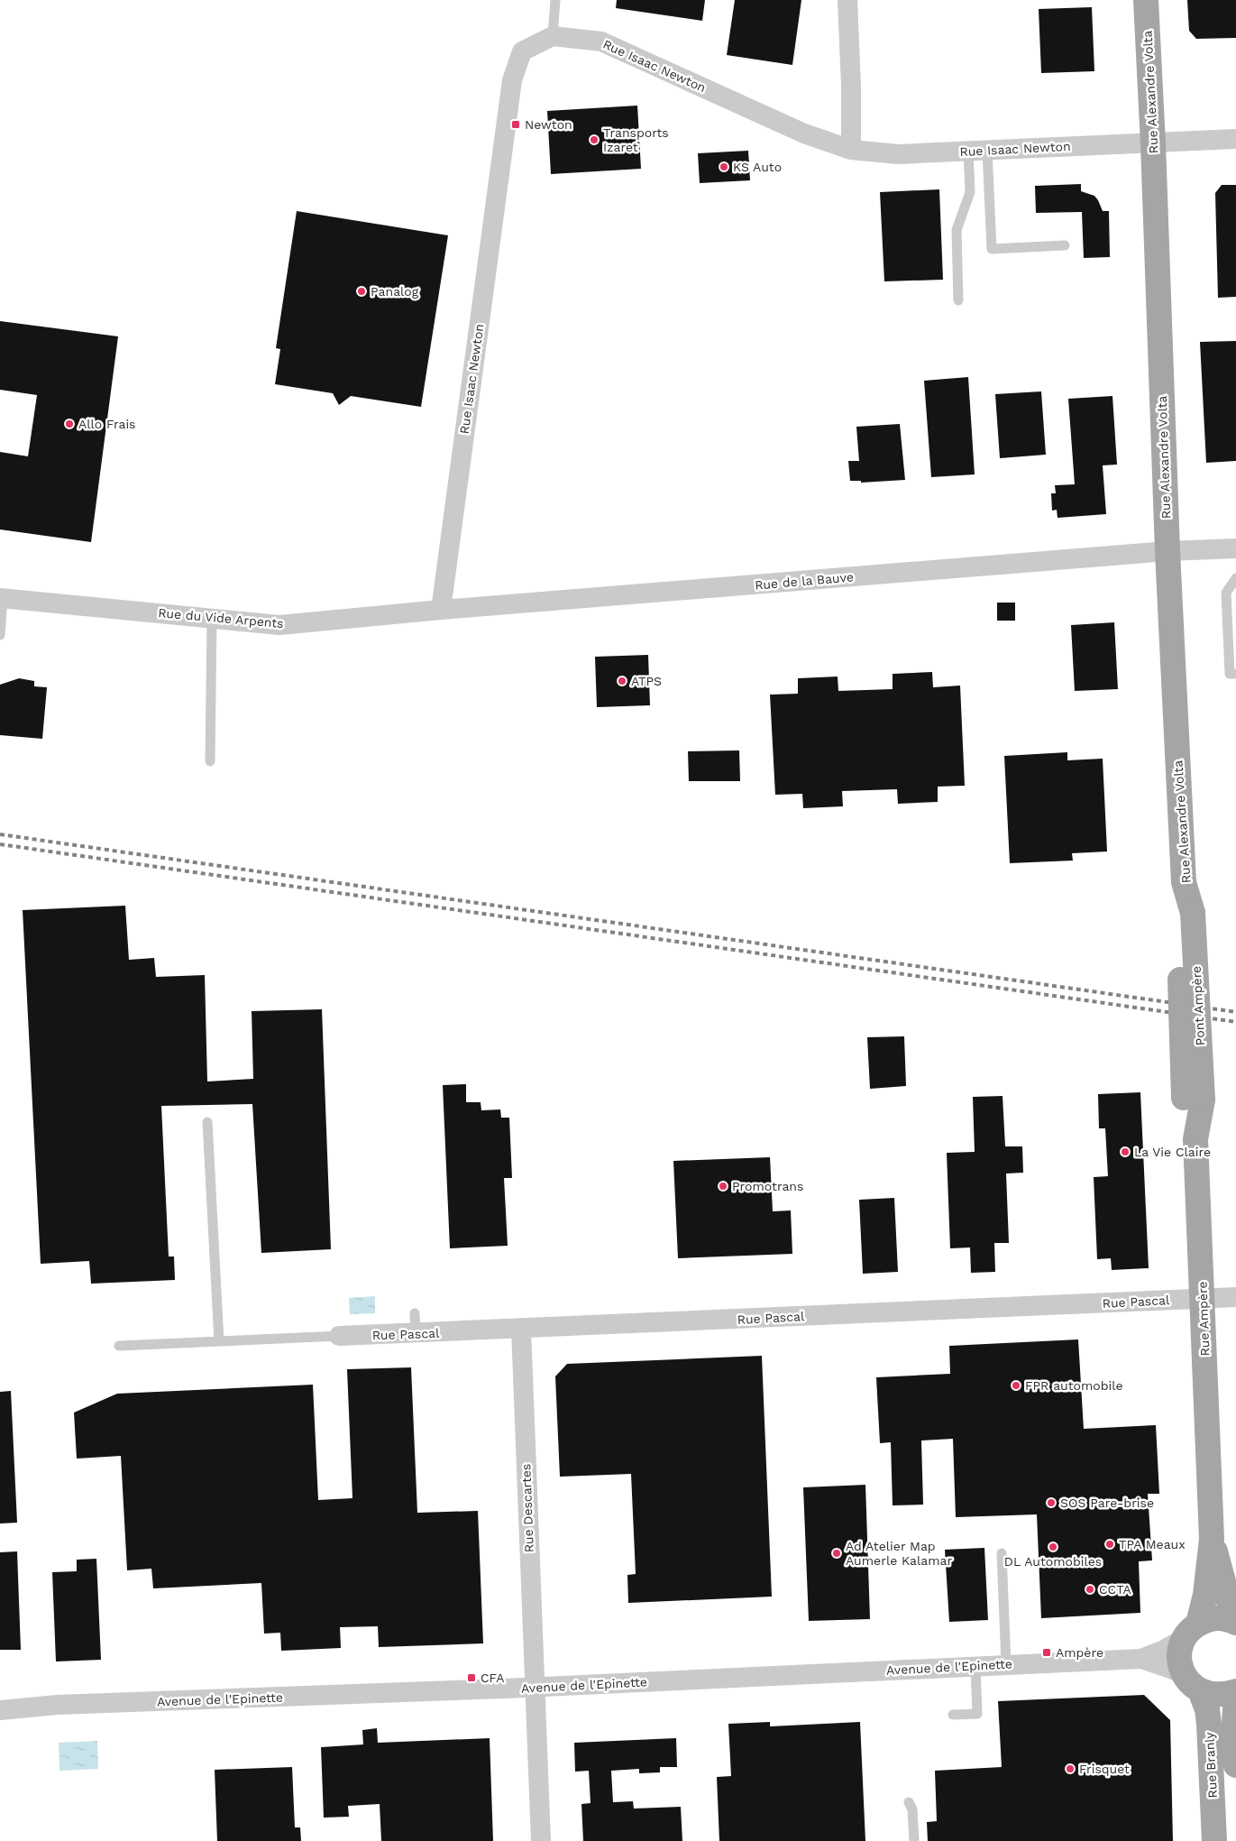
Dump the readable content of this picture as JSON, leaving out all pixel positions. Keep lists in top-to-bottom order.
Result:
{
  "streets": {
    "main road": [
      "Rue Alexandre Volta",
      "Pont Ampère",
      "Rue Ampère",
      "Rue Branly"
    ],
    "street": [
      "Rue Isaac Newton",
      "Rue de la Bauve",
      "Rue du Vide Arpents",
      "Rue Pascal",
      "Rue Descartes",
      "Avenue de l'Epinette"
    ]
  },
  "crossings": [
    ["Rue Isaac Newton", "Rue Alexandre Volta"],
    ["Rue Isaac Newton", "Rue de la Bauve"],
    ["Rue Isaac Newton", "Rue du Vide Arpents"],
    ["Rue Alexandre Volta", "Rue de la Bauve"],
    ["Rue Alexandre Volta", "Pont Ampère"],
    ["Rue de la Bauve", "Rue du Vide Arpents"],
    ["Pont Ampère", "Rue Ampère"],
    ["Rue Pascal", "Rue Ampère"],
    ["Rue Pascal", "Rue Descartes"],
    ["Rue Ampère", "Avenue de l'Epinette"],
    ["Rue Ampère", "Rue Branly"],
    ["Rue Descartes", "Avenue de l'Epinette"],
    ["Avenue de l'Epinette", "Rue Branly"]
  ],
  "places": {
    "transit": ["Newton", "Ampère", "CFA"],
    "other": [
      "Transports Izaret",
      "KS Auto",
      "Panalog",
      "Allo Frais",
      "ATPS",
      "La Vie Claire",
      "Promotrans",
      "FPR automobile",
      "SOS Pare-brise",
      "TPA Meaux",
      "DL Automobiles",
      "Ad Atelier Map Aumerle Kalamar",
      "CCTA",
      "Frisquet"
    ]
  }
}
